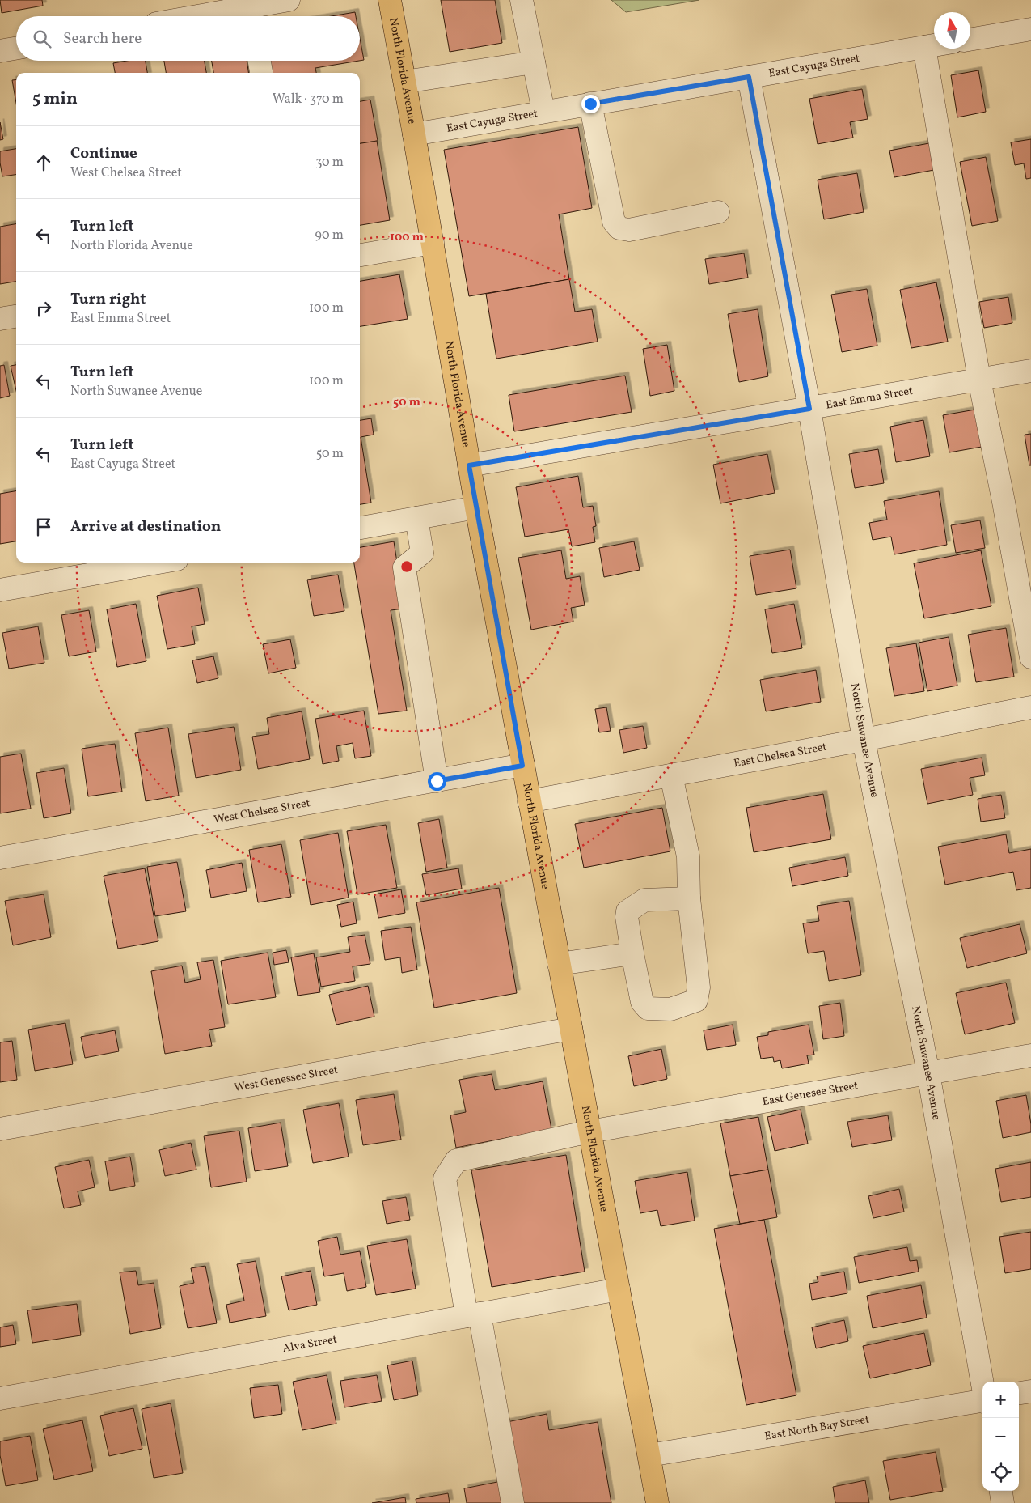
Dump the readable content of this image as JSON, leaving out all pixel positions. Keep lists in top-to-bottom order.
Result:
{
  "streets": {
    "main road": ["North Florida Avenue"],
    "street": [
      "East Cayuga Street",
      "East Emma Street",
      "North Suwanee Avenue",
      "East Chelsea Street",
      "West Chelsea Street",
      "West Genessee Street",
      "East Genesee Street",
      "Alva Street",
      "East North Bay Street"
    ]
  },
  "crossings": [
    ["East Cayuga Street", "North Florida Avenue"],
    ["East Cayuga Street", "North Suwanee Avenue"],
    ["North Florida Avenue", "East Emma Street"],
    ["North Florida Avenue", "East Chelsea Street"],
    ["North Florida Avenue", "West Chelsea Street"],
    ["North Florida Avenue", "West Genessee Street"],
    ["North Florida Avenue", "East Genesee Street"],
    ["North Florida Avenue", "Alva Street"],
    ["North Florida Avenue", "East North Bay Street"],
    ["East Emma Street", "North Suwanee Avenue"],
    ["North Suwanee Avenue", "East Chelsea Street"],
    ["North Suwanee Avenue", "East Genesee Street"],
    ["East Genesee Street", "Alva Street"]
  ],
  "north": "top",
  "page": {
    "search": "Search here",
    "heading": ["5 min", "Walk · 370 m"],
    "list": [
      ["Continue", "West Chelsea Street", "30 m"],
      ["Turn left", "North Florida Avenue", "90 m"],
      ["Turn right", "East Emma Street", "100 m"],
      ["Turn left", "North Suwanee Avenue", "100 m"],
      ["Turn left", "East Cayuga Street", "50 m"],
      "Arrive at destination"
    ],
    "map_buttons": ["+", "−"]
  },
  "rings": ["100 m", "50 m"]
}
